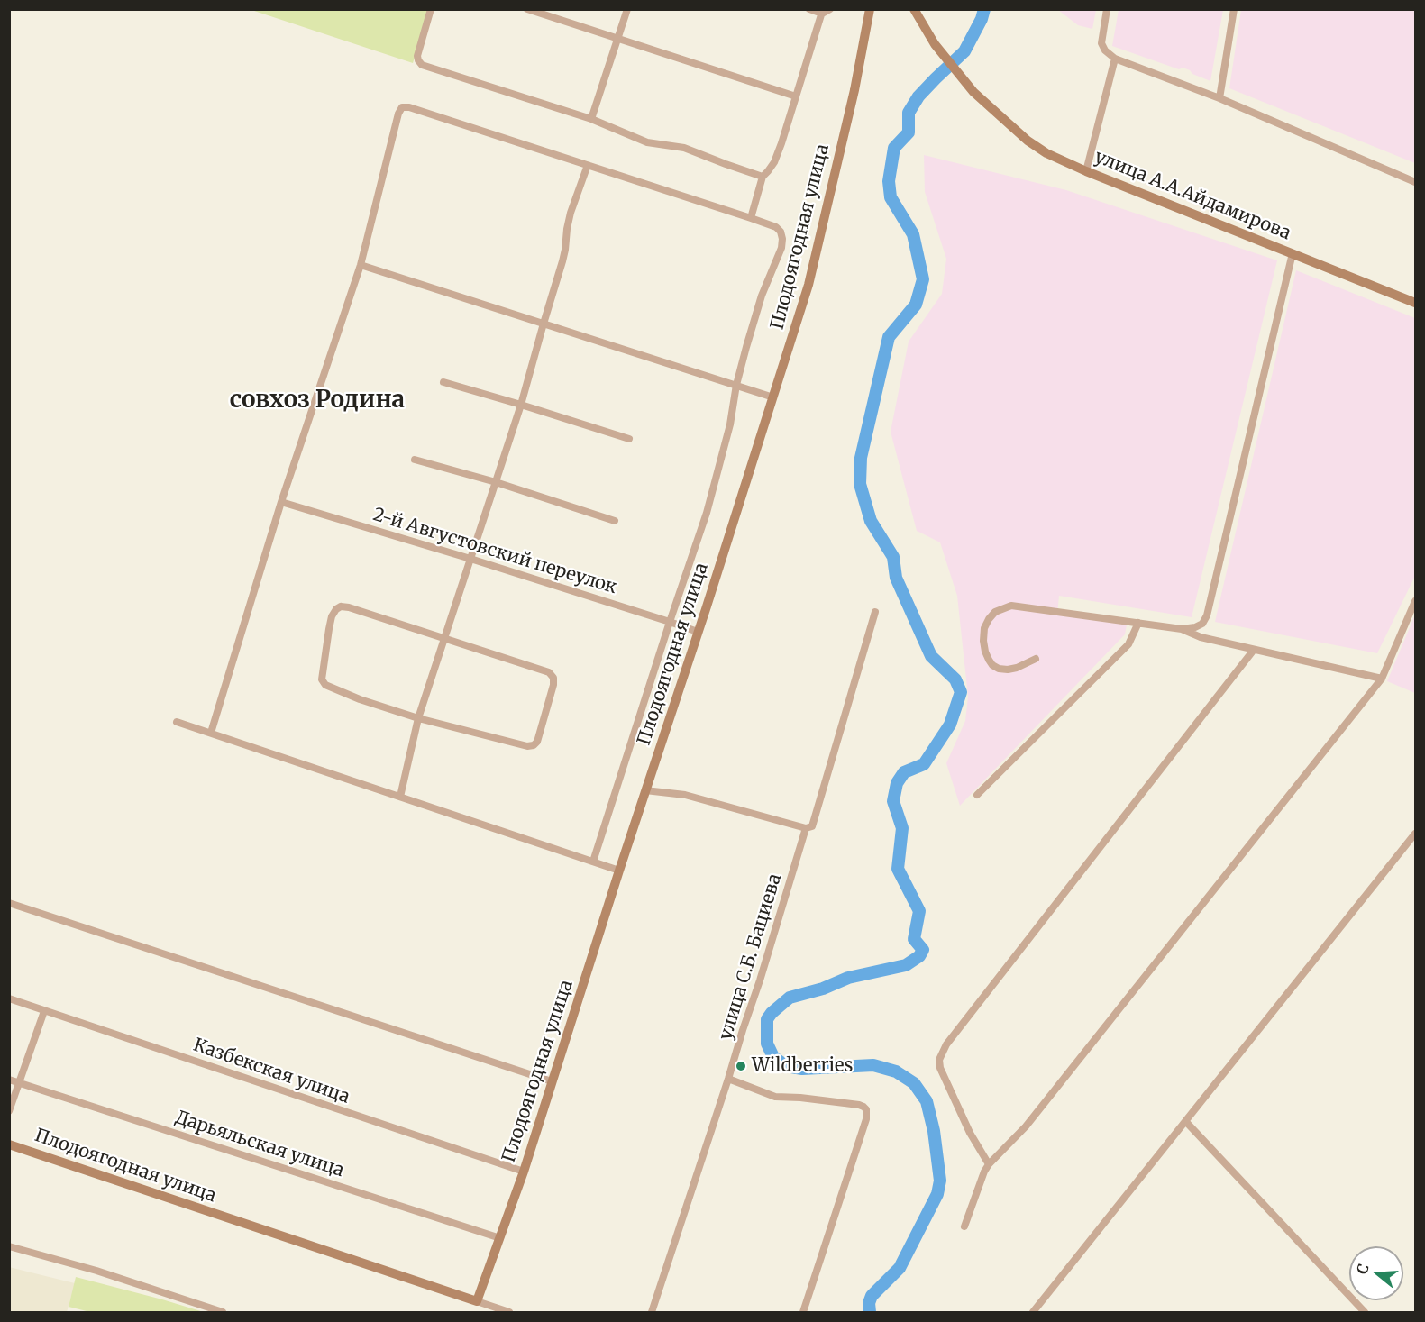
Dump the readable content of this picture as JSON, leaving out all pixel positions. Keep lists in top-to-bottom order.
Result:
{
  "streets": {
    "street": [
      "улица А.А.Айдамирова",
      "Плодоягодная улица",
      "2-й Августовский переулок",
      "улица С.Б. Бациева",
      "Казбекская улица",
      "Дарьяльская улица"
    ]
  },
  "crossings": [
    ["Плодоягодная улица", "2-й Августовский переулок"],
    ["Плодоягодная улица", "Казбекская улица"],
    ["Плодоягодная улица", "Дарьяльская улица"]
  ],
  "districts": ["совхоз Родина"],
  "places": ["Wildberries"],
  "north": "left"
}
